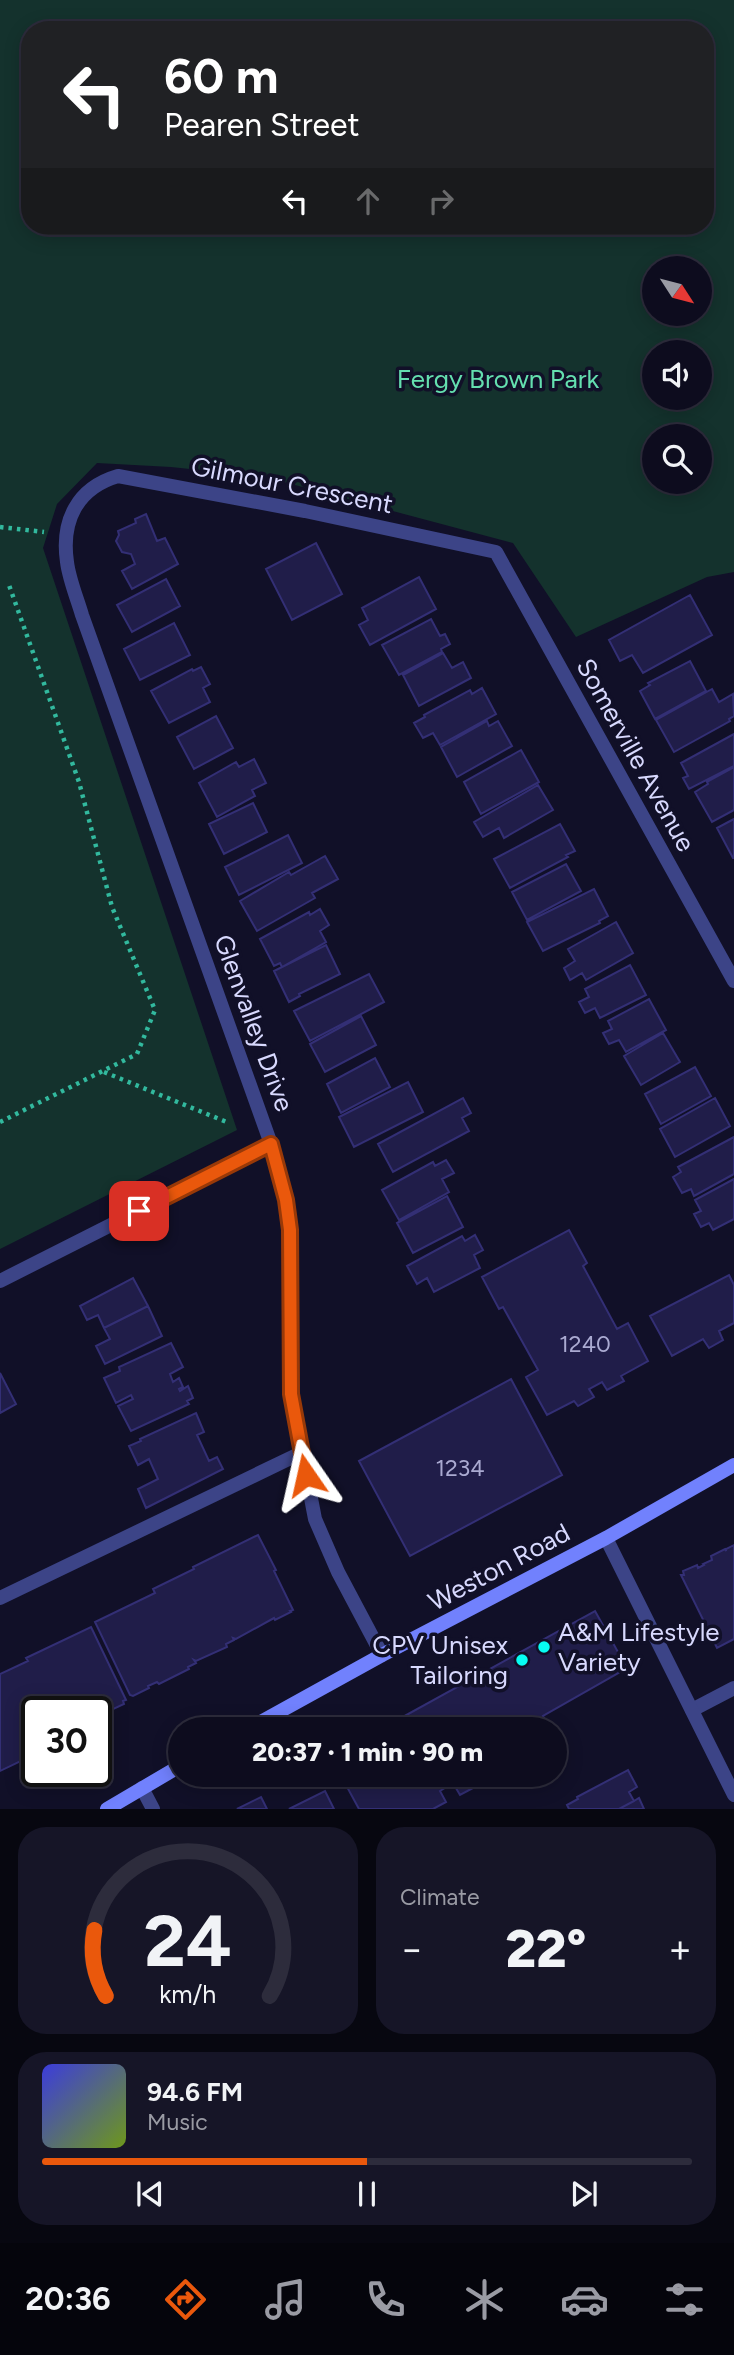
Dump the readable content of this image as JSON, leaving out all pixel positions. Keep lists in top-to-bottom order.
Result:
{
  "streets": {
    "main road": ["Weston Road"],
    "street": ["Gilmour Crescent", "Somerville Avenue", "Glenvalley Drive"]
  },
  "crossings": [
    ["Gilmour Crescent", "Somerville Avenue"],
    ["Gilmour Crescent", "Glenvalley Drive"],
    ["Glenvalley Drive", "Weston Road"]
  ],
  "parks": ["Fergy Brown Park"],
  "places": ["A&M Lifestyle Variety", "CPV Unisex Tailoring"],
  "house_numbers": ["1240", "1234"],
  "north": "bottom right",
  "page": {
    "turn": ["60 m", "Pearen Street"],
    "limit": "30",
    "trip": "20:37 · 1 min · 90 m",
    "tile": "Climate",
    "heat": ["−", "22°", "+"],
    "song": ["94.6 FM", "Music"],
    "tabs": "20:36",
    "gauge": ["24", "km/h"]
  }
}
